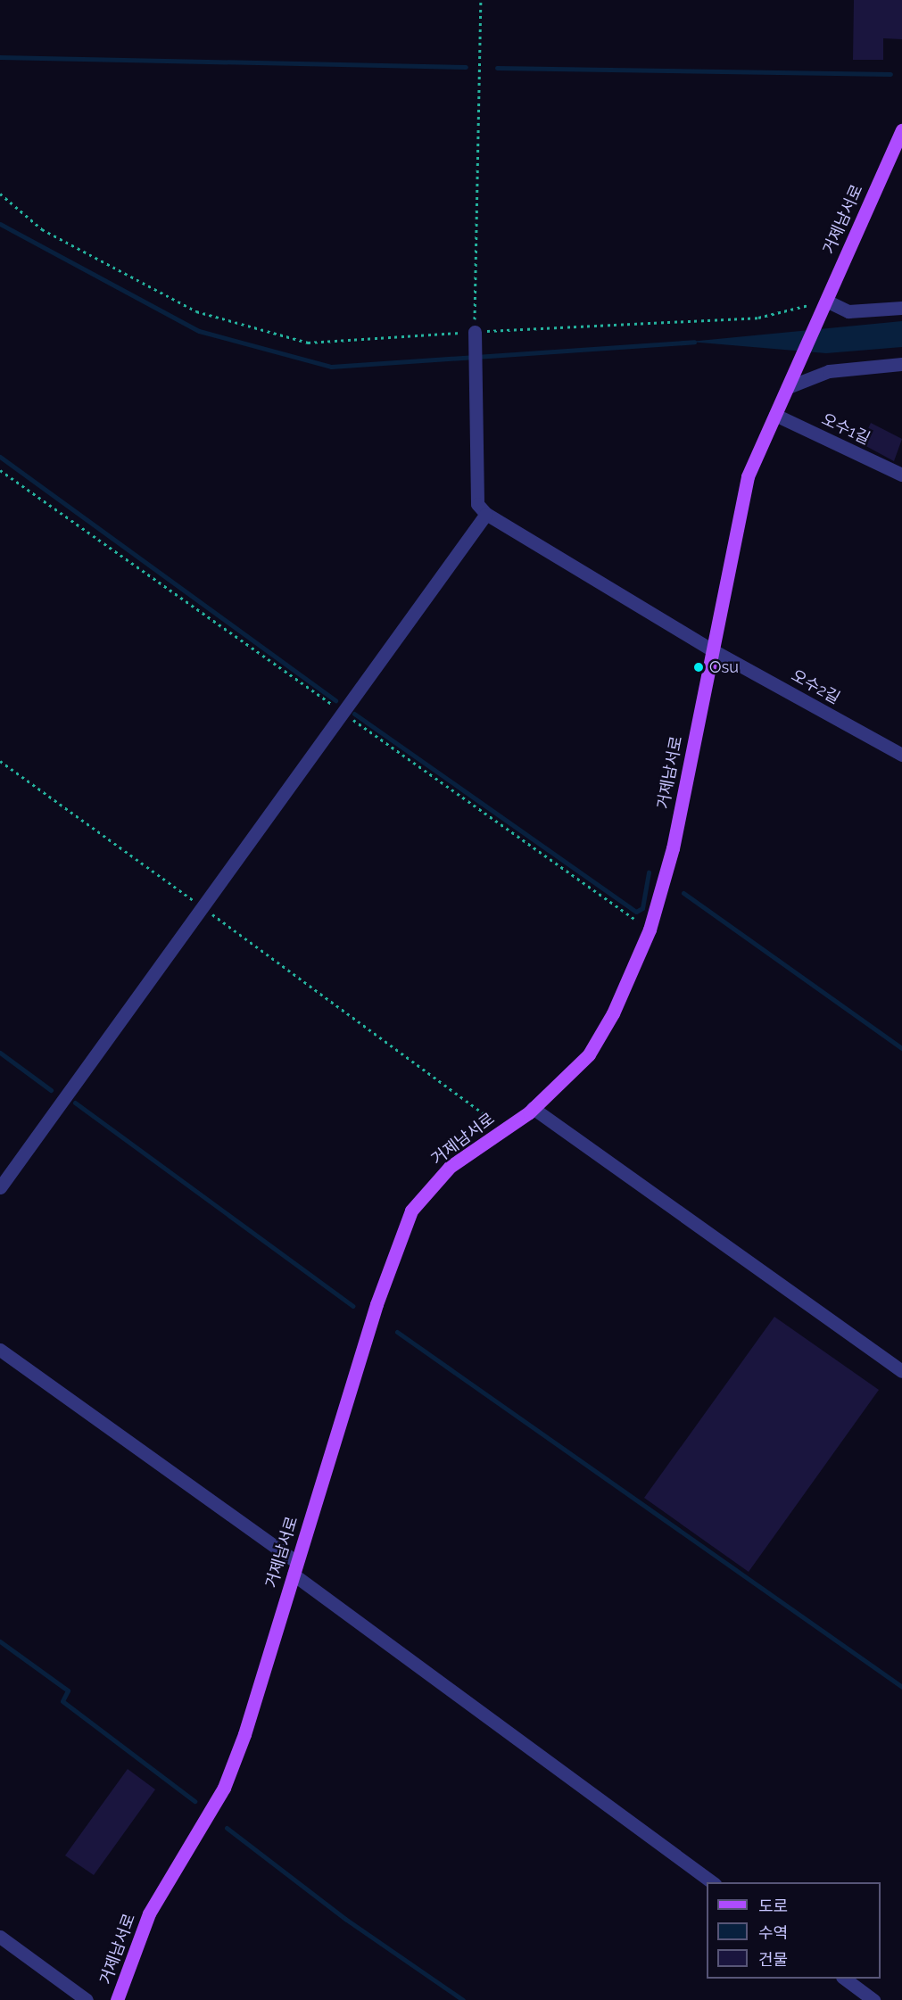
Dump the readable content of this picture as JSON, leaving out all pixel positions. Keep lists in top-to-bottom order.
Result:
{
  "streets": {
    "main road": ["거제남서로"],
    "street": ["오수1길", "오수2길"]
  },
  "crossings": [
    ["거제남서로", "오수1길"],
    ["거제남서로", "오수2길"]
  ],
  "places": ["Osu"],
  "legend": ["도로", "수역", "건물"]
}
